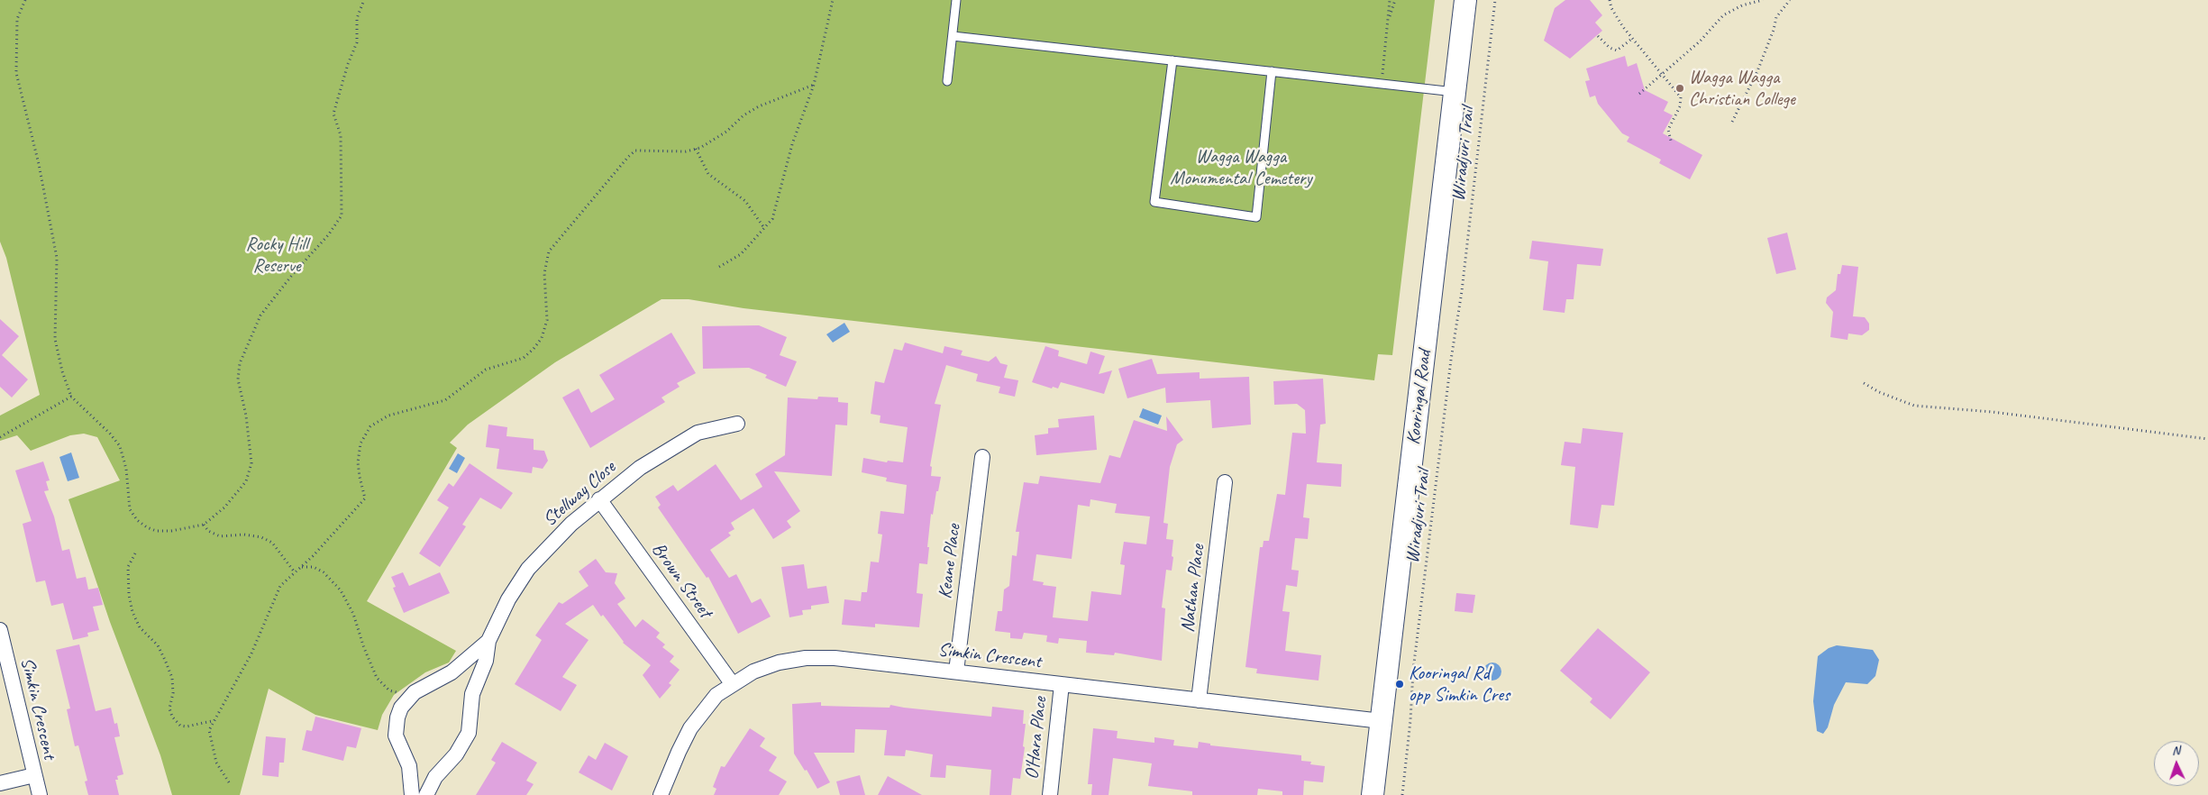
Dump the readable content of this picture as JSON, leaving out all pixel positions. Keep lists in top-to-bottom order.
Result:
{
  "streets": {
    "main road": ["Kooringal Road"],
    "street": [
      "Stellway Close",
      "Keane Place",
      "Brown Street",
      "Nathan Place",
      "Simkin Crescent",
      "O'Hara Place"
    ],
    "path": ["Wiradjuri Trail"]
  },
  "crossings": [
    ["Kooringal Road", "Simkin Crescent"],
    ["Stellway Close", "Brown Street"],
    ["Keane Place", "Simkin Crescent"],
    ["Brown Street", "Simkin Crescent"],
    ["Nathan Place", "Simkin Crescent"],
    ["Simkin Crescent", "O'Hara Place"]
  ],
  "parks": ["Wagga Wagga Monumental Cemetery", "Rocky Hill Reserve"],
  "places": ["Wagga Wagga Christian College", "Kooringal Rd opp Simkin Cres"],
  "north": "top"
}
